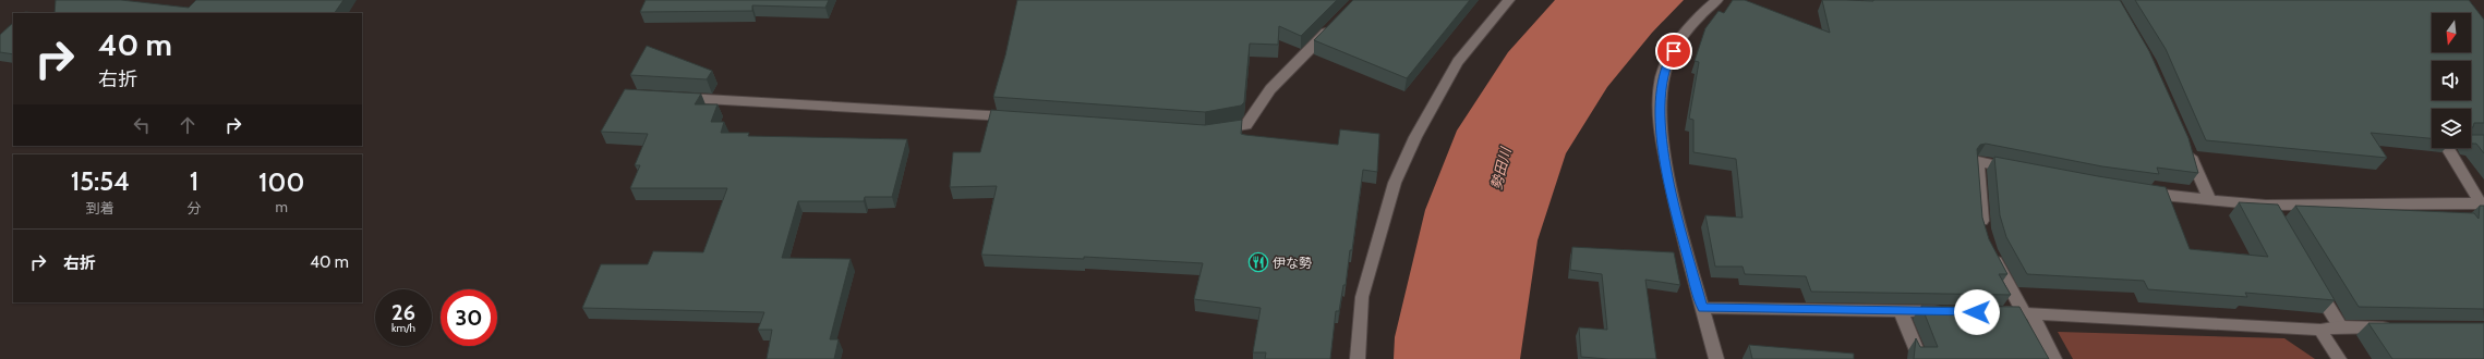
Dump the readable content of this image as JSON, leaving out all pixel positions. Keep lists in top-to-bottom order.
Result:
{
  "water": ["勢田川"],
  "places": {
    "restaurant": ["伊な勢"]
  },
  "north": "bottom",
  "page": {
    "turn": ["40 m", "右折"],
    "eta": [
      "15:54",
      "到着",
      "1",
      "分",
      "100",
      "m"
    ],
    "list": [
      {
        "name": "右折",
        "value": "40 m"
      }
    ],
    "speed": "26 km/h",
    "limit": "30"
  }
}
